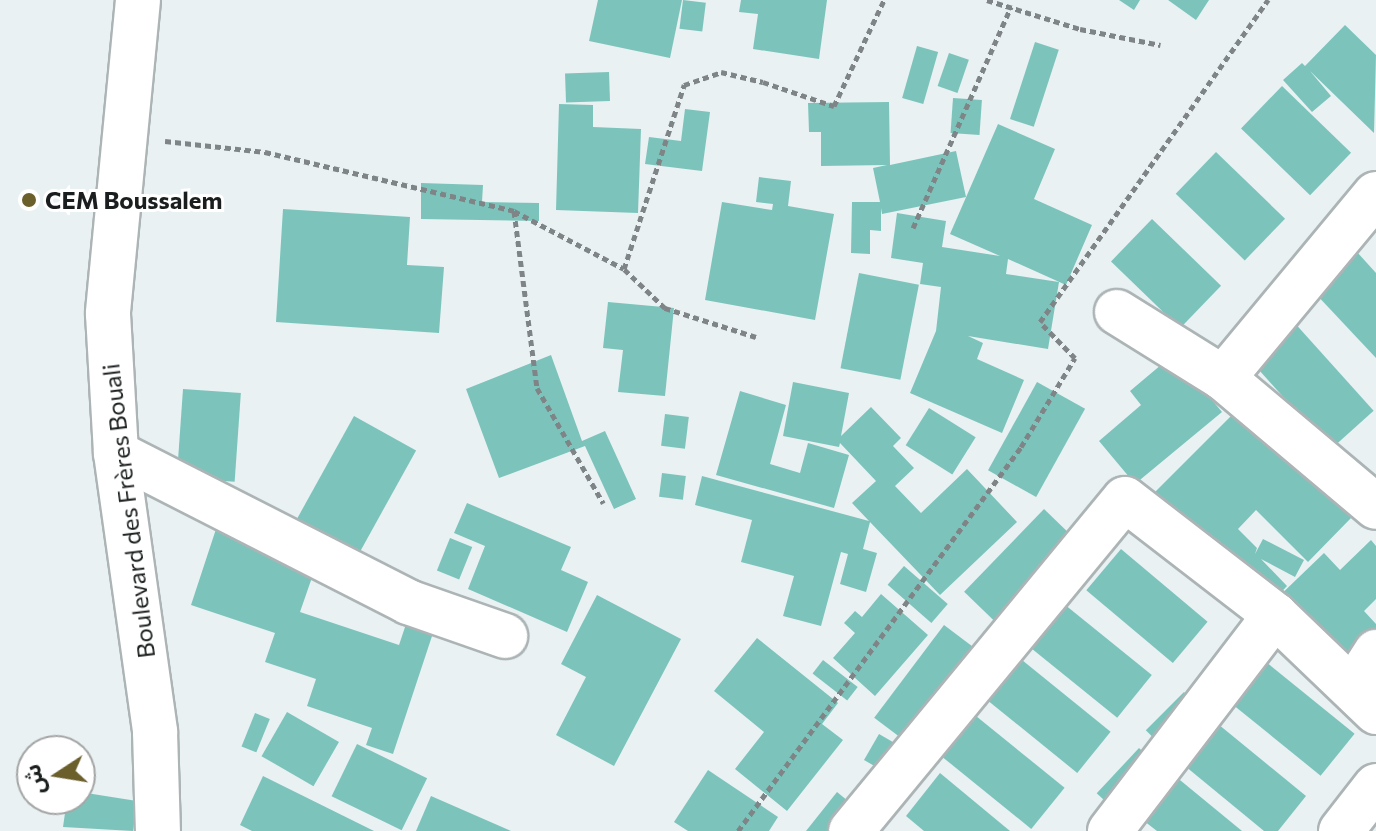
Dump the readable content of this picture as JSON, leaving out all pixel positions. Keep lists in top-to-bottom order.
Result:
{
  "streets": {
    "street": ["Boulevard des Frères Bouali"]
  },
  "places": ["CEM Boussalem"],
  "north": "left"
}
